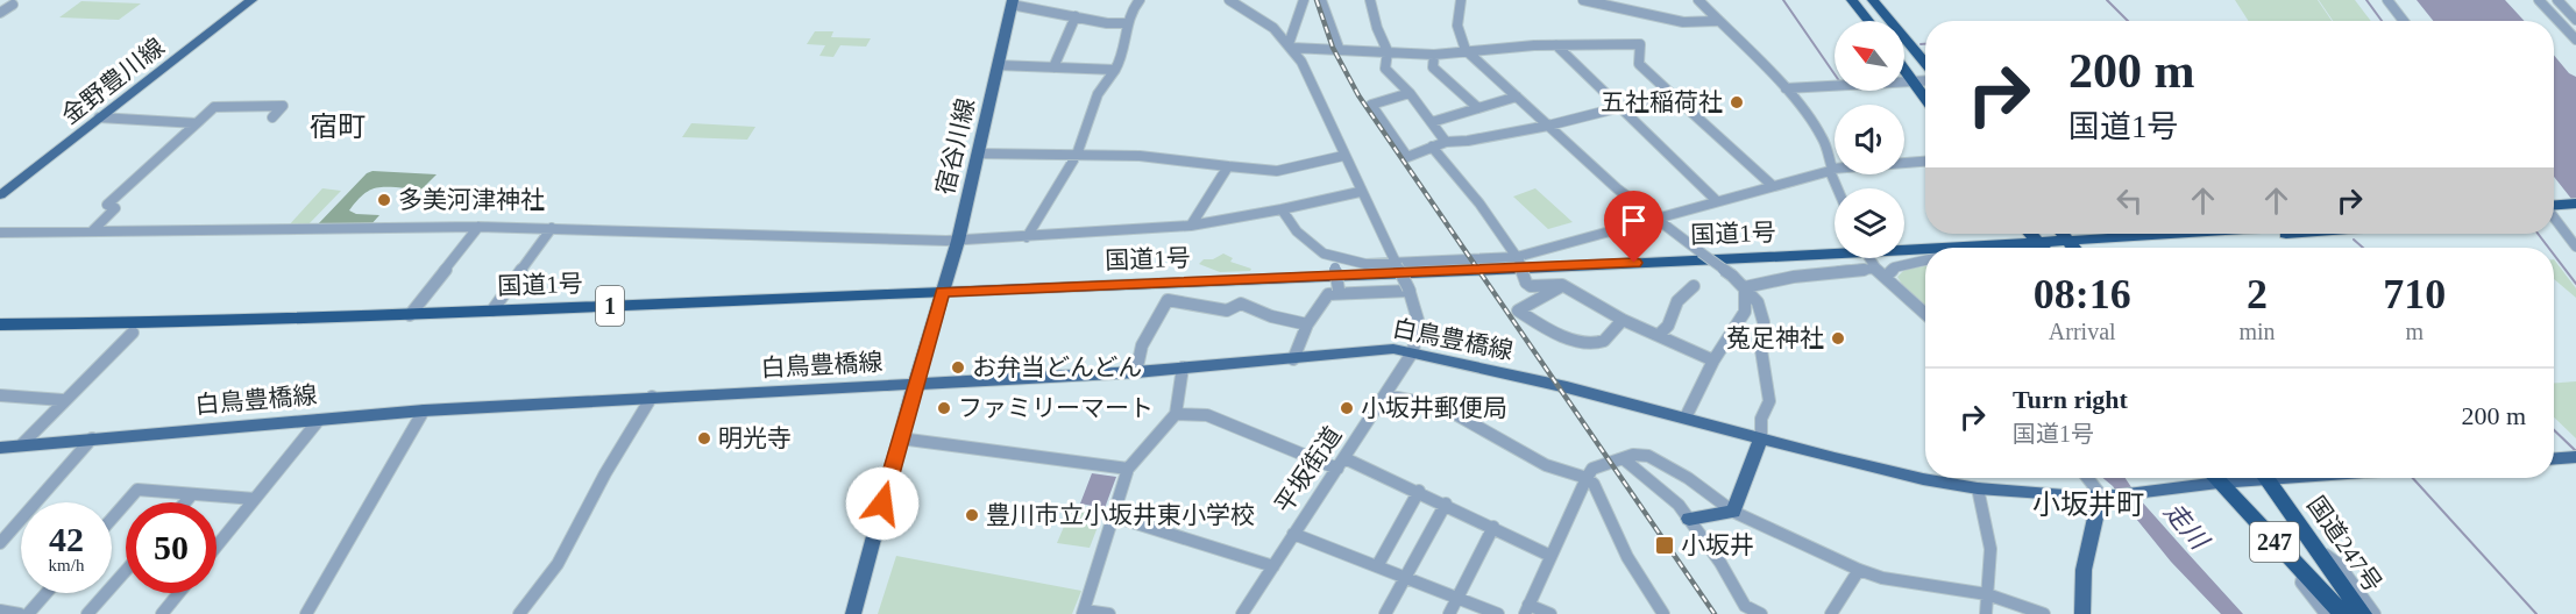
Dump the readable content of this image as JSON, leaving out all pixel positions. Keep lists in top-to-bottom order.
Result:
{
  "streets": {
    "highway": [
      "国道1号",
      "1",
      "247",
      "国道247号"
    ],
    "main road": ["金野豊川線", "宿谷川線", "白鳥豊橋線"],
    "street": ["平坂街道"]
  },
  "crossings": [
    ["宿谷川線", "国道1号"],
    ["宿谷川線", "白鳥豊橋線"],
    ["白鳥豊橋線", "平坂街道"]
  ],
  "districts": ["宿町", "小坂井町"],
  "water": ["走川"],
  "places": {
    "other": [
      "五社稲荷社",
      "多美河津神社",
      "菟足神社",
      "お弁当どんどん",
      "ファミリーマート",
      "小坂井郵便局",
      "明光寺",
      "豊川市立小坂井東小学校"
    ],
    "transit": ["小坂井"]
  },
  "north": "top left",
  "page": {
    "turn": ["200 m", "国道1号"],
    "eta": [
      "08:16",
      "Arrival",
      "2",
      "min",
      "710",
      "m"
    ],
    "list": [
      {
        "name": "Turn right",
        "note": "国道1号",
        "value": "200 m"
      }
    ],
    "speed": "42 km/h",
    "limit": "50"
  }
}
